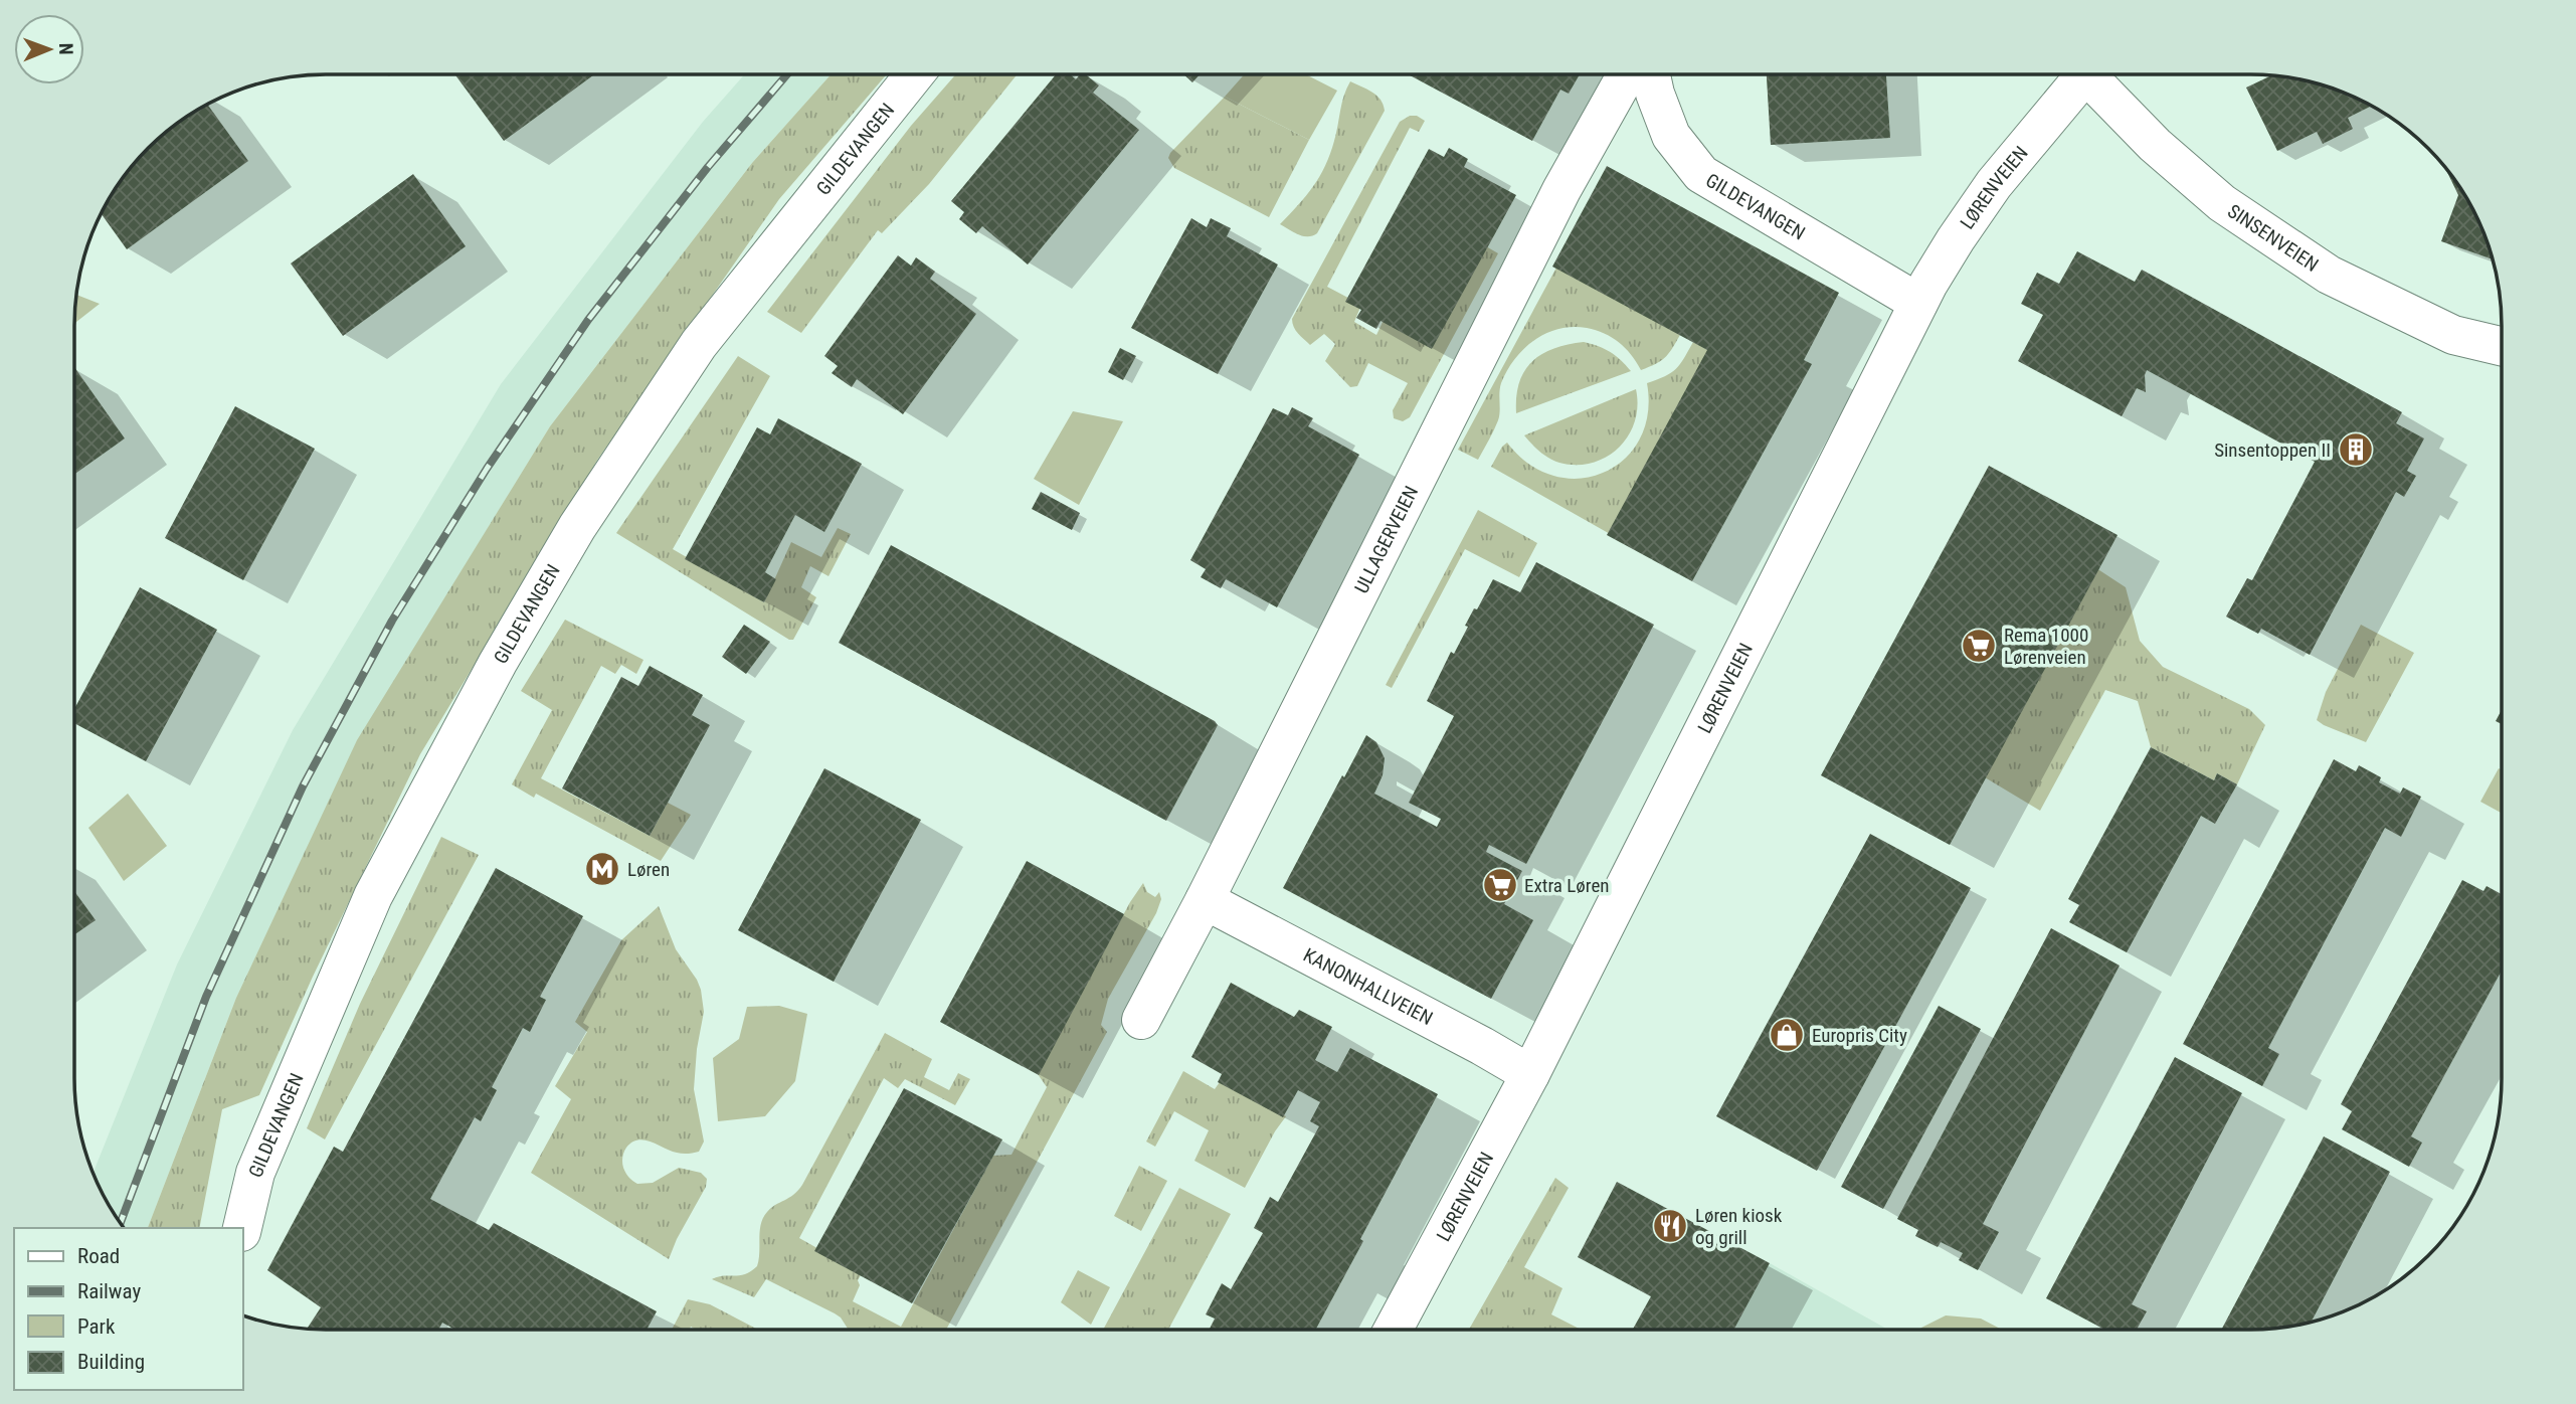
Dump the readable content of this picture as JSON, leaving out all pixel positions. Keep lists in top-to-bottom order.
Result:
{
  "streets": {
    "street": [
      "GILDEVANGEN",
      "LØRENVEIEN",
      "SINSENVEIEN",
      "ULLAGERVEIEN",
      "KANONHALLVEIEN"
    ]
  },
  "crossings": [
    ["GILDEVANGEN", "LØRENVEIEN"],
    ["LØRENVEIEN", "KANONHALLVEIEN"],
    ["ULLAGERVEIEN", "KANONHALLVEIEN"]
  ],
  "places": {
    "building": ["Sinsentoppen II"],
    "supermarket": ["Rema 1000 Lørenveien", "Extra Løren"],
    "metro station": ["Løren"],
    "shop": ["Europris City"],
    "restaurant": ["Løren kiosk og grill"]
  },
  "legend": [
    "Road",
    "Railway",
    "Park",
    "Building"
  ],
  "north": "right"
}
